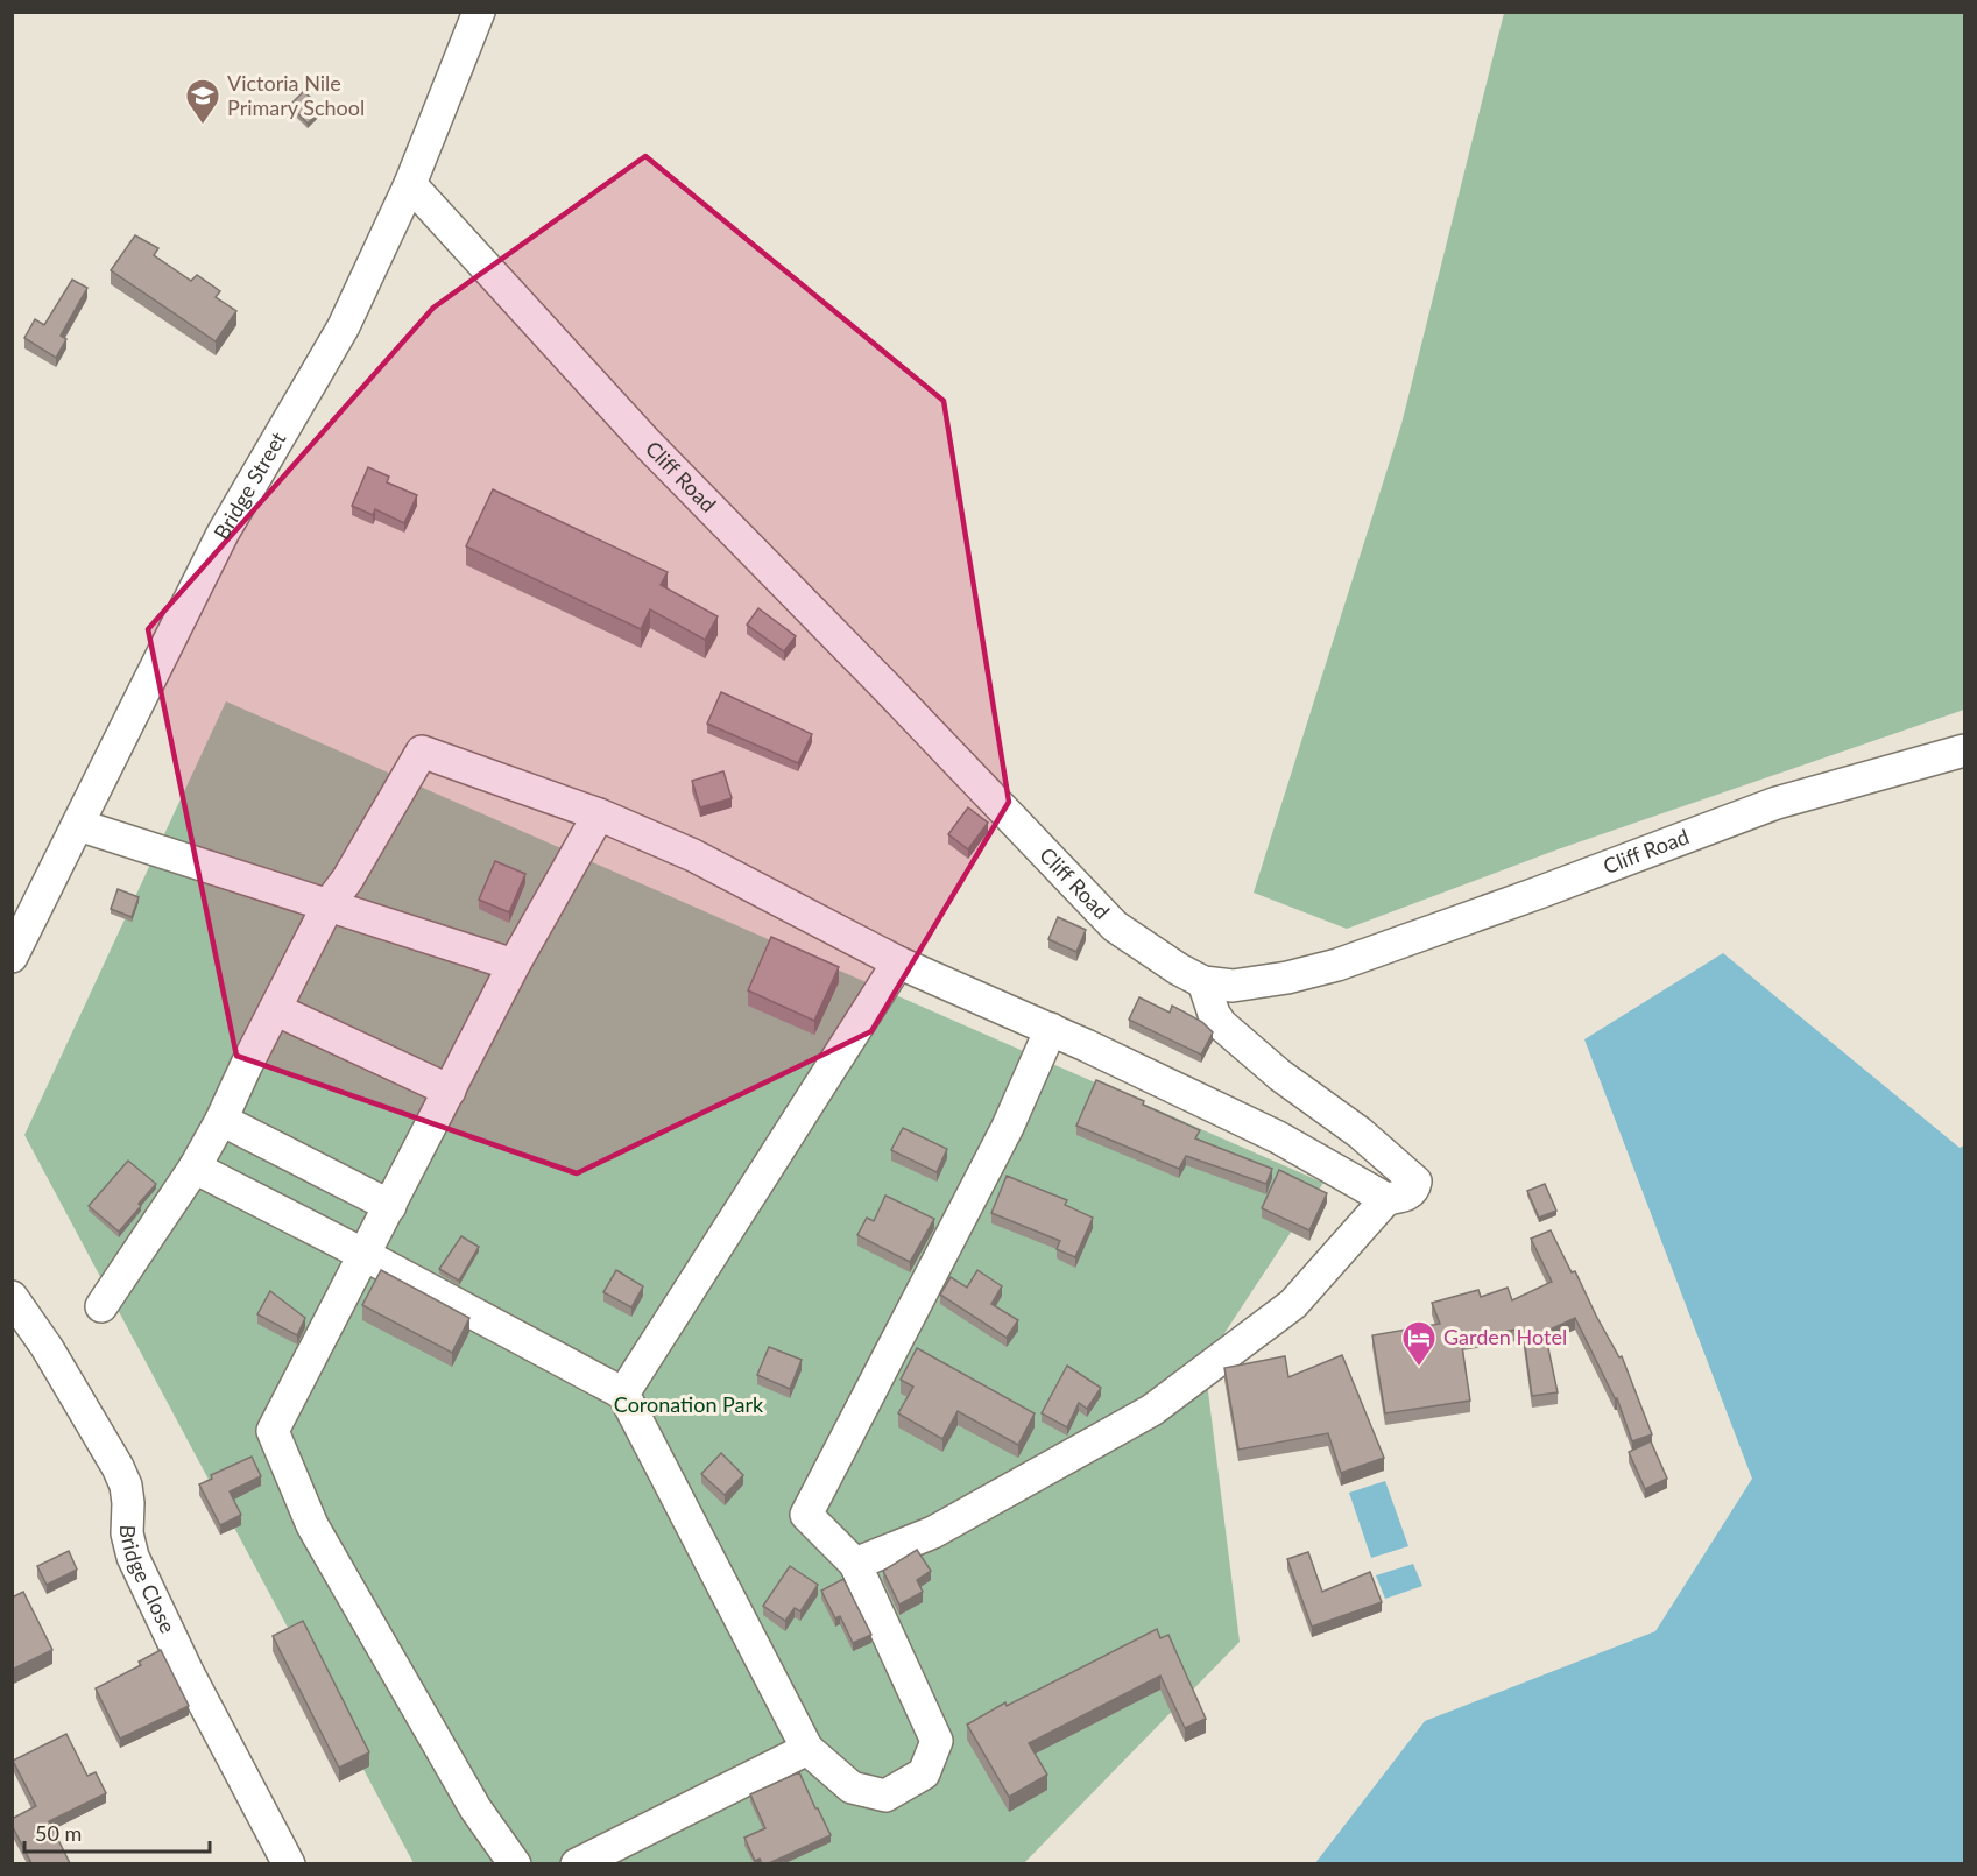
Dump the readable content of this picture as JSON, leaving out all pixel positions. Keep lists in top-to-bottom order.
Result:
{
  "streets": {
    "street": ["Cliff Road", "Bridge Street", "Bridge Close"]
  },
  "crossings": [
    ["Cliff Road", "Bridge Street"]
  ],
  "parks": ["Coronation Park"],
  "places": {
    "school or university": ["Victoria Nile Primary School"],
    "hotel": ["Garden Hotel"]
  },
  "scale_bar": "50 m"
}
